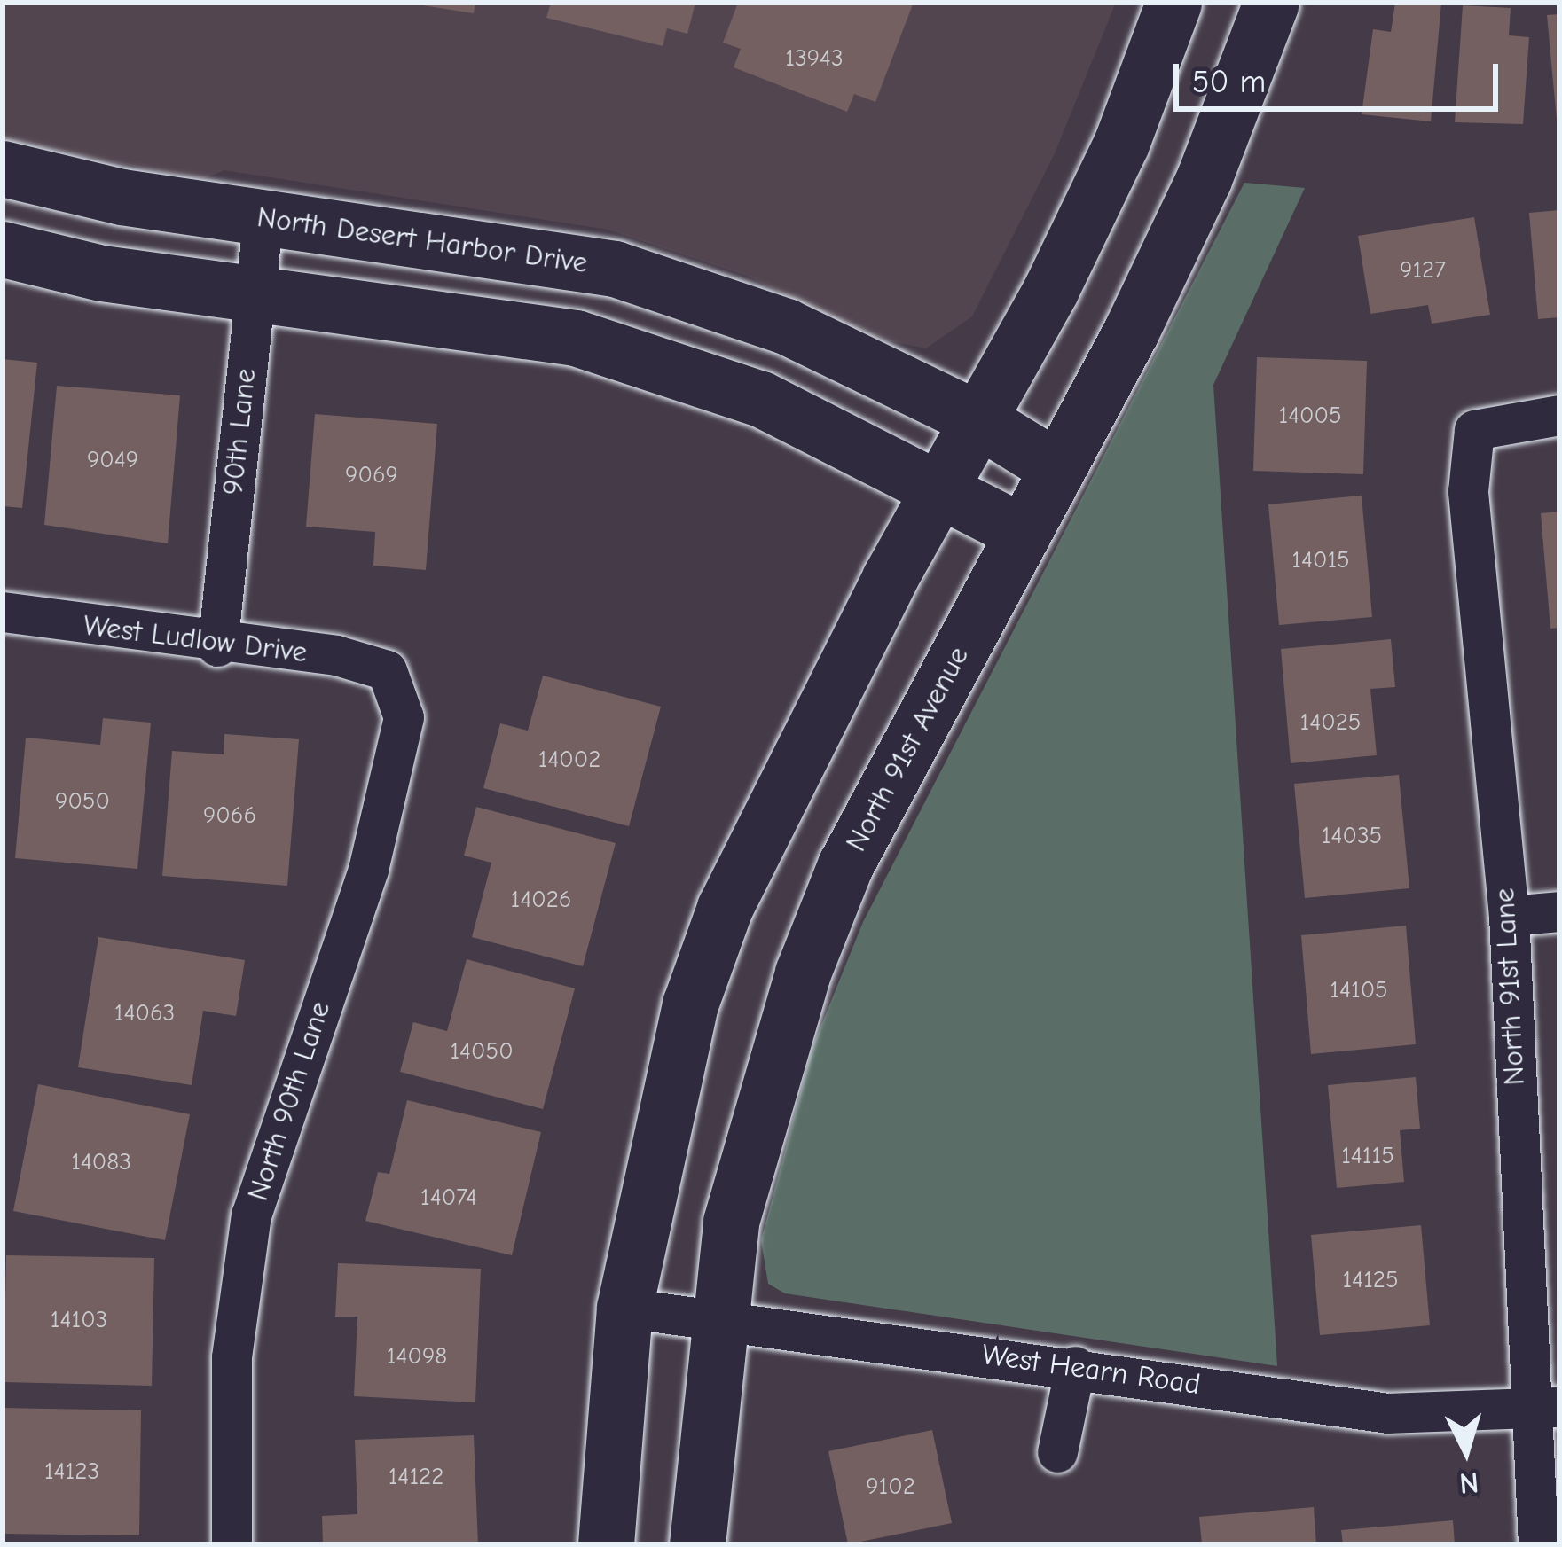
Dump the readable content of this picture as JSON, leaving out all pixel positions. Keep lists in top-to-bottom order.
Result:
{
  "streets": {
    "main road": ["North Desert Harbor Drive", "North 91st Avenue"],
    "street": [
      "90th Lane",
      "West Ludlow Drive",
      "North 91st Lane",
      "North 90th Lane",
      "West Hearn Road"
    ]
  },
  "crossings": [
    ["North Desert Harbor Drive", "90th Lane"],
    ["North Desert Harbor Drive", "North 91st Avenue"],
    ["90th Lane", "West Ludlow Drive"],
    ["West Ludlow Drive", "North 90th Lane"],
    ["North 91st Avenue", "West Hearn Road"],
    ["North 91st Lane", "West Hearn Road"]
  ],
  "house_numbers": [
    "13943",
    "9127",
    "14005",
    "9049",
    "9069",
    "14015",
    "14025",
    "14002",
    "9050",
    "9066",
    "14035",
    "14026",
    "14105",
    "14063",
    "14050",
    "14115",
    "14083",
    "14074",
    "14125",
    "14103",
    "14098",
    "14123",
    "14122",
    "9102"
  ],
  "scale_bar": "50 m",
  "north": "bottom"
}
